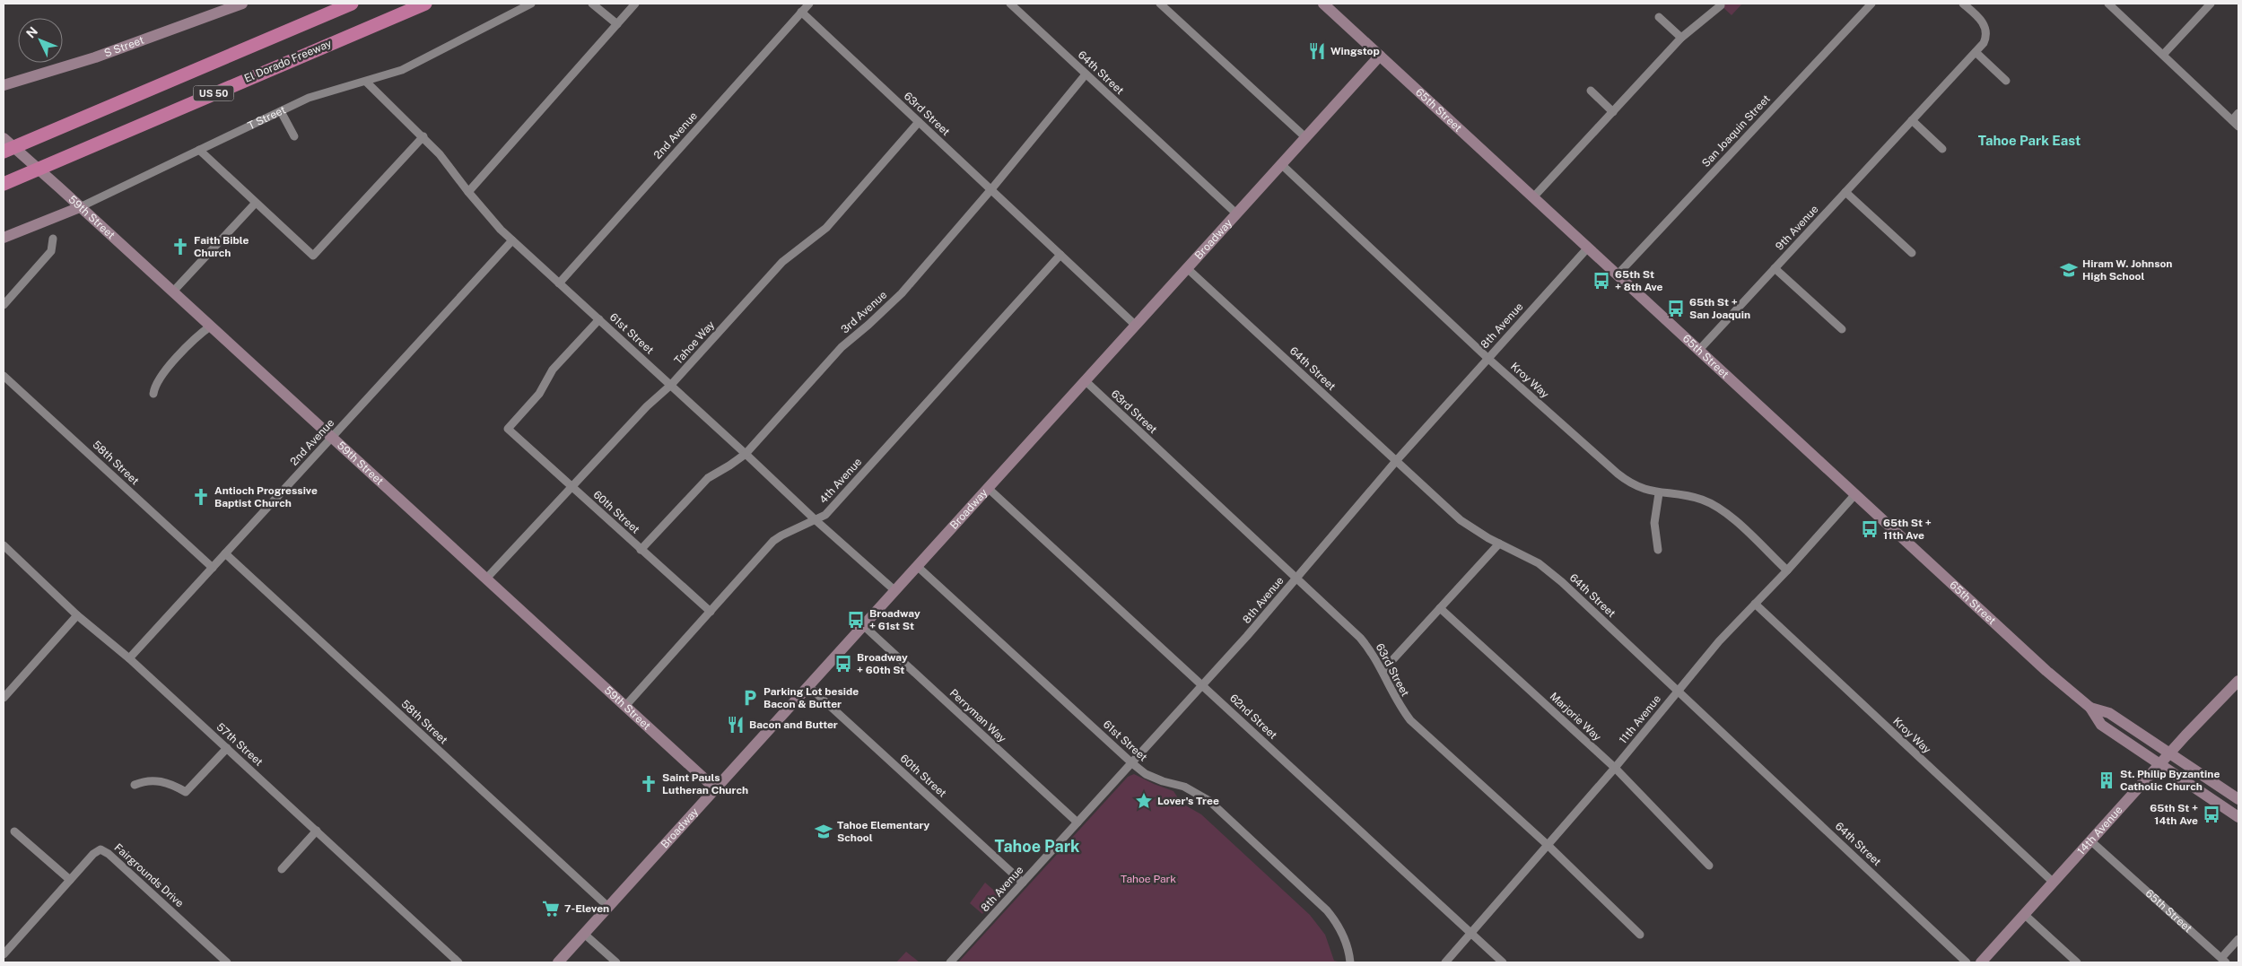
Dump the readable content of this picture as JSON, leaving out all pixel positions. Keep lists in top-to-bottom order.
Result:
{
  "streets": {
    "highway": ["El Dorado Freeway", "US 50"],
    "main road": [
      "S Street",
      "65th Street",
      "T Street",
      "59th Street",
      "Broadway",
      "14th Avenue"
    ],
    "street": [
      "64th Street",
      "63rd Street",
      "San Joaquin Street",
      "2nd Avenue",
      "9th Avenue",
      "3rd Avenue",
      "8th Avenue",
      "61st Street",
      "Tahoe Way",
      "Kroy Way",
      "58th Street",
      "4th Avenue",
      "60th Street",
      "Perryman Way",
      "62nd Street",
      "Marjorie Way",
      "11th Avenue",
      "57th Street",
      "Fairgrounds Drive"
    ]
  },
  "crossings": [
    ["64th Street", "Broadway"],
    ["64th Street", "3rd Avenue"],
    ["64th Street", "8th Avenue"],
    ["64th Street", "11th Avenue"],
    ["65th Street", "San Joaquin Street"],
    ["65th Street", "9th Avenue"],
    ["65th Street", "Broadway"],
    ["65th Street", "8th Avenue"],
    ["65th Street", "11th Avenue"],
    ["65th Street", "14th Avenue"],
    ["63rd Street", "2nd Avenue"],
    ["63rd Street", "Broadway"],
    ["63rd Street", "3rd Avenue"],
    ["63rd Street", "8th Avenue"],
    ["63rd Street", "Tahoe Way"],
    ["63rd Street", "4th Avenue"],
    ["63rd Street", "11th Avenue"],
    ["T Street", "59th Street"],
    ["T Street", "61st Street"],
    ["2nd Avenue", "59th Street"],
    ["2nd Avenue", "61st Street"],
    ["2nd Avenue", "58th Street"],
    ["2nd Avenue", "57th Street"],
    ["59th Street", "Broadway"],
    ["59th Street", "Tahoe Way"],
    ["59th Street", "4th Avenue"],
    ["Broadway", "61st Street"],
    ["Broadway", "Kroy Way"],
    ["Broadway", "58th Street"],
    ["Broadway", "60th Street"],
    ["Broadway", "Perryman Way"],
    ["Broadway", "62nd Street"],
    ["3rd Avenue", "61st Street"],
    ["3rd Avenue", "60th Street"],
    ["8th Avenue", "61st Street"],
    ["8th Avenue", "Kroy Way"],
    ["8th Avenue", "60th Street"],
    ["8th Avenue", "Perryman Way"],
    ["8th Avenue", "62nd Street"],
    ["61st Street", "Tahoe Way"],
    ["61st Street", "4th Avenue"],
    ["61st Street", "60th Street"],
    ["Tahoe Way", "60th Street"],
    ["Kroy Way", "11th Avenue"],
    ["Kroy Way", "14th Avenue"],
    ["4th Avenue", "60th Street"],
    ["62nd Street", "11th Avenue"],
    ["Marjorie Way", "11th Avenue"]
  ],
  "districts": ["Tahoe Park East", "Tahoe Park"],
  "parks": ["Tahoe Park"],
  "places": {
    "restaurant": ["Wingstop", "Bacon and Butter"],
    "church": ["Faith Bible Church", "Antioch Progressive Baptist Church", "Saint Pauls Lutheran Church"],
    "school or university": ["Hiram W. Johnson High School", "Tahoe Elementary School"],
    "bus stop": [
      "65th St + 8th Ave",
      "65th St + San Joaquin",
      "65th St + 11th Ave",
      "Broadway + 61st St",
      "Broadway + 60th St",
      "65th St + 14th Ave"
    ],
    "parking": ["Parking Lot beside Bacon & Butter"],
    "building": ["St. Philip Byzantine Catholic Church"],
    "place": ["Lover's Tree"],
    "supermarket": ["7-Eleven"]
  },
  "north": "top left"
}
